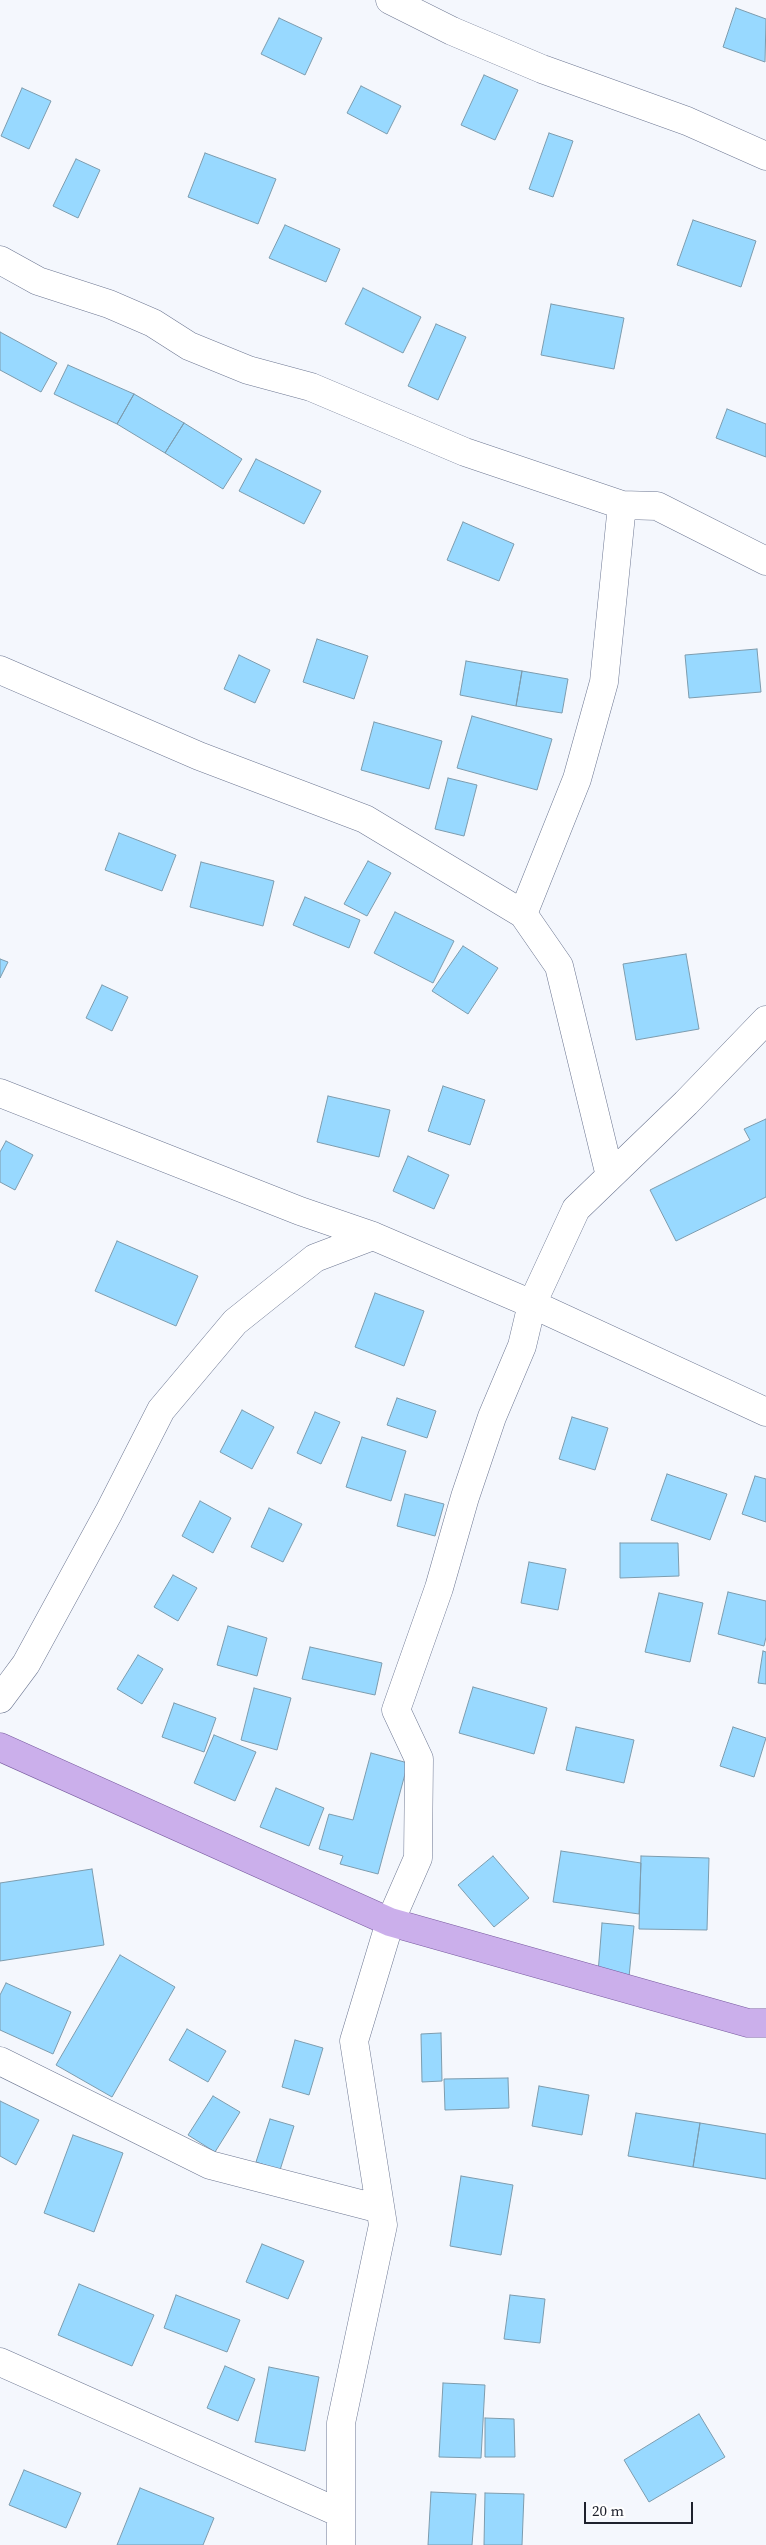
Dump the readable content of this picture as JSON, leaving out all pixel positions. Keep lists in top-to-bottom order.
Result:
{
  "scale_bar": "20 m"
}
